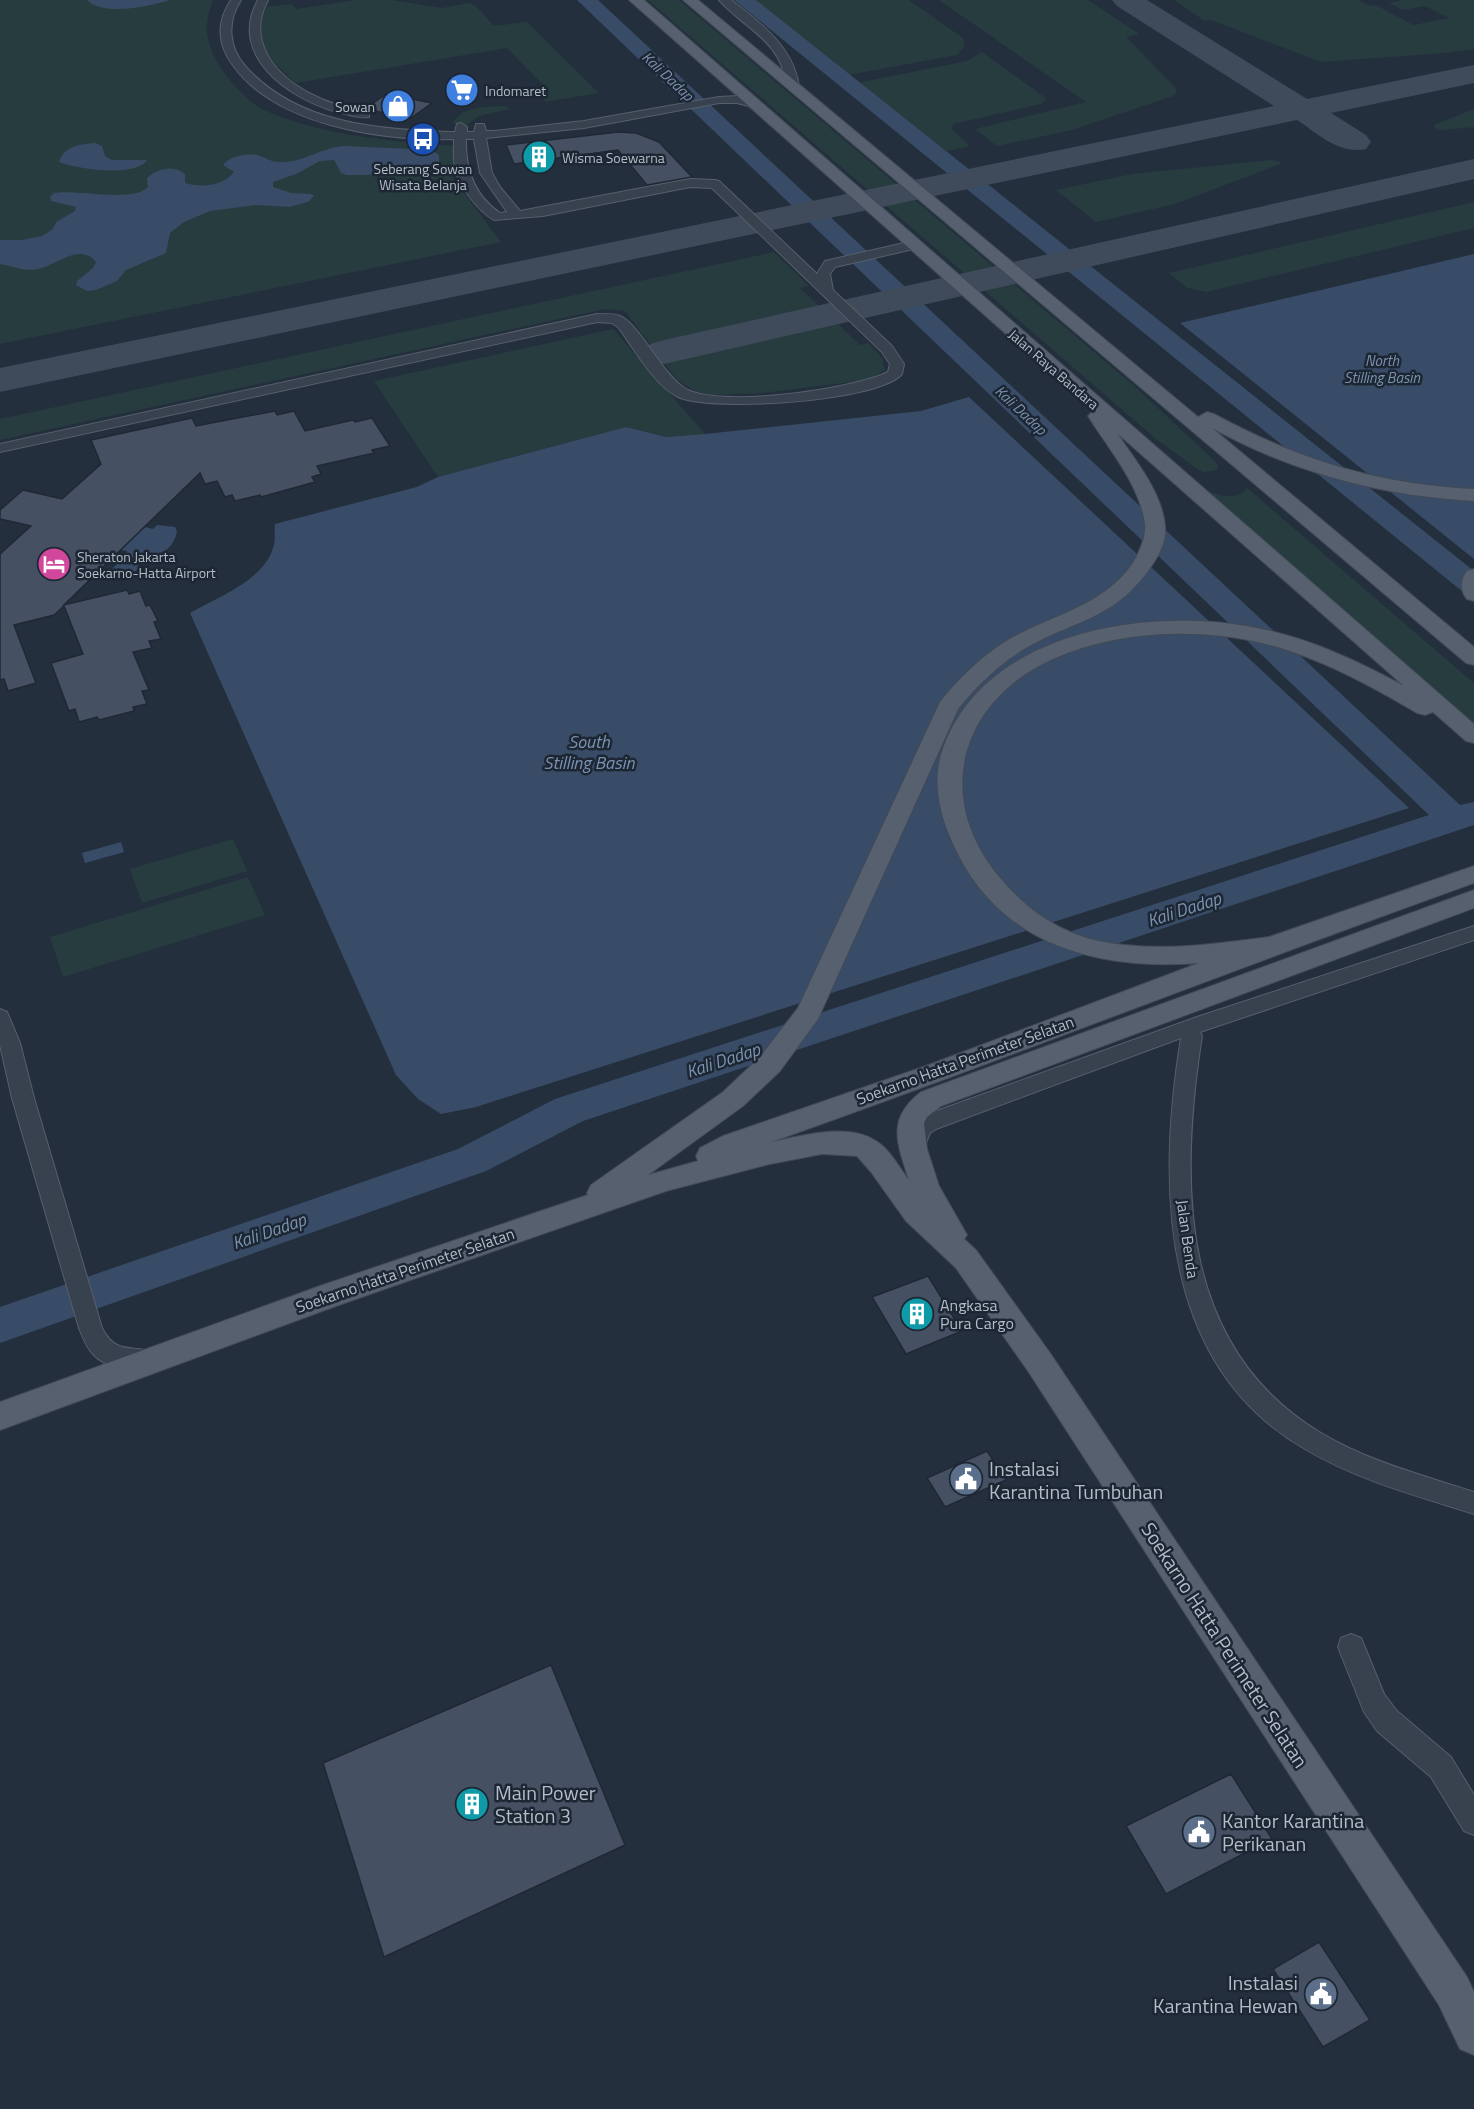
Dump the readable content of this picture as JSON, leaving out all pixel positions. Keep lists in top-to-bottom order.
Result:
{
  "streets": {
    "main road": ["Jalan Raya Bandara", "Soekarno Hatta Perimeter Selatan"],
    "street": ["Jalan Benda"]
  },
  "water": ["Kali Dadap", "North Stilling Basin", "South Stilling Basin"],
  "places": {
    "supermarket": ["Indomaret"],
    "shop": ["Sowan"],
    "bus stop": ["Seberang Sowan Wisata Belanja"],
    "building": ["Wisma Soewarna", "Angkasa Pura Cargo", "Main Power Station 3"],
    "hotel": ["Sheraton Jakarta Soekarno-Hatta Airport"],
    "public building": ["Instalasi Karantina Tumbuhan", "Kantor Karantina Perikanan", "Instalasi Karantina Hewan"]
  }
}
